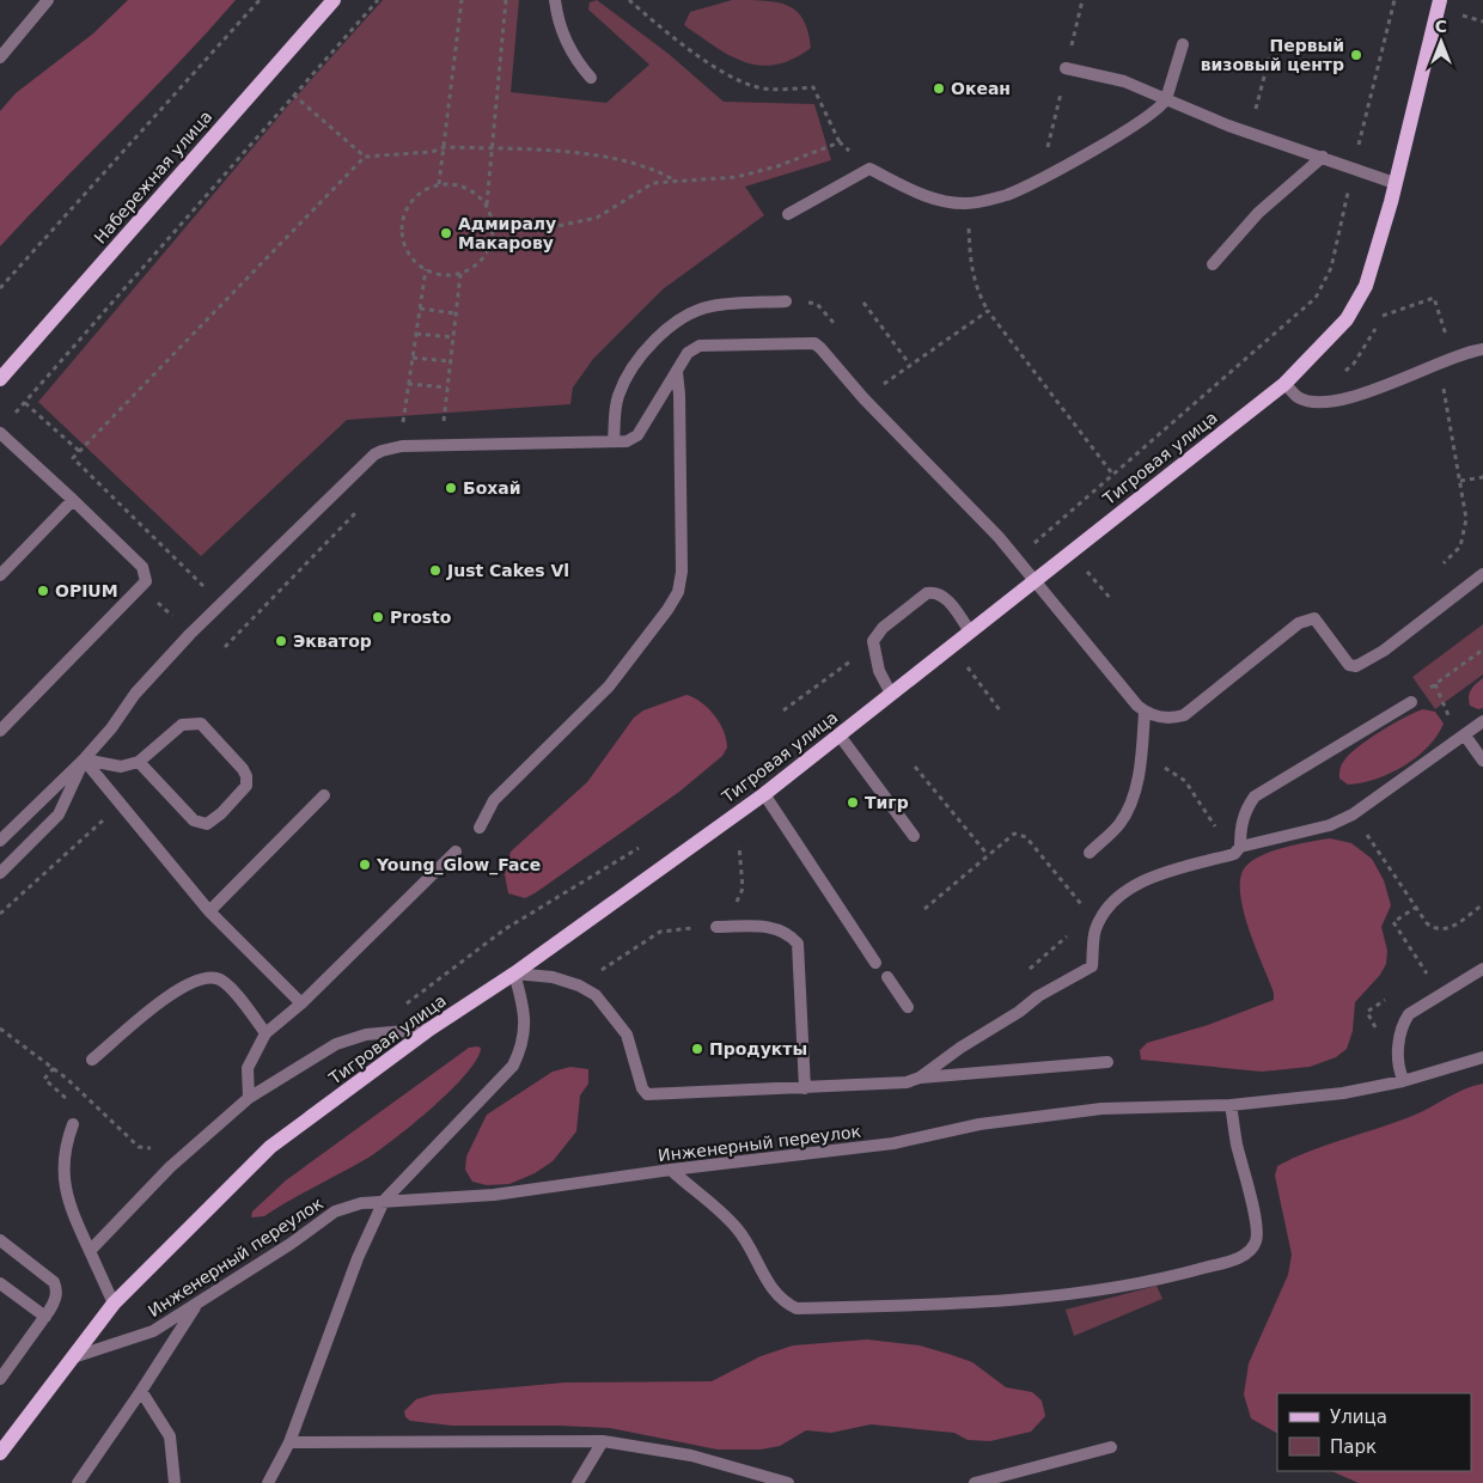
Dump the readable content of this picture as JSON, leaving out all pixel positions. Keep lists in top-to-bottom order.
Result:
{
  "streets": {
    "main road": ["Набережная улица", "Тигровая улица"],
    "lane": ["Инженерный переулок"]
  },
  "crossings": [
    ["Тигровая улица", "Инженерный переулок"]
  ],
  "places": [
    "Первый визовый центр",
    "Океан",
    "Адмиралу Макарову",
    "Бохай",
    "Just Cakes Vl",
    "OPIUM",
    "Prosto",
    "Экватор",
    "Тигр",
    "Young_Glow_Face",
    "Продукты"
  ],
  "legend": ["Улица", "Парк"],
  "north": "top"
}
